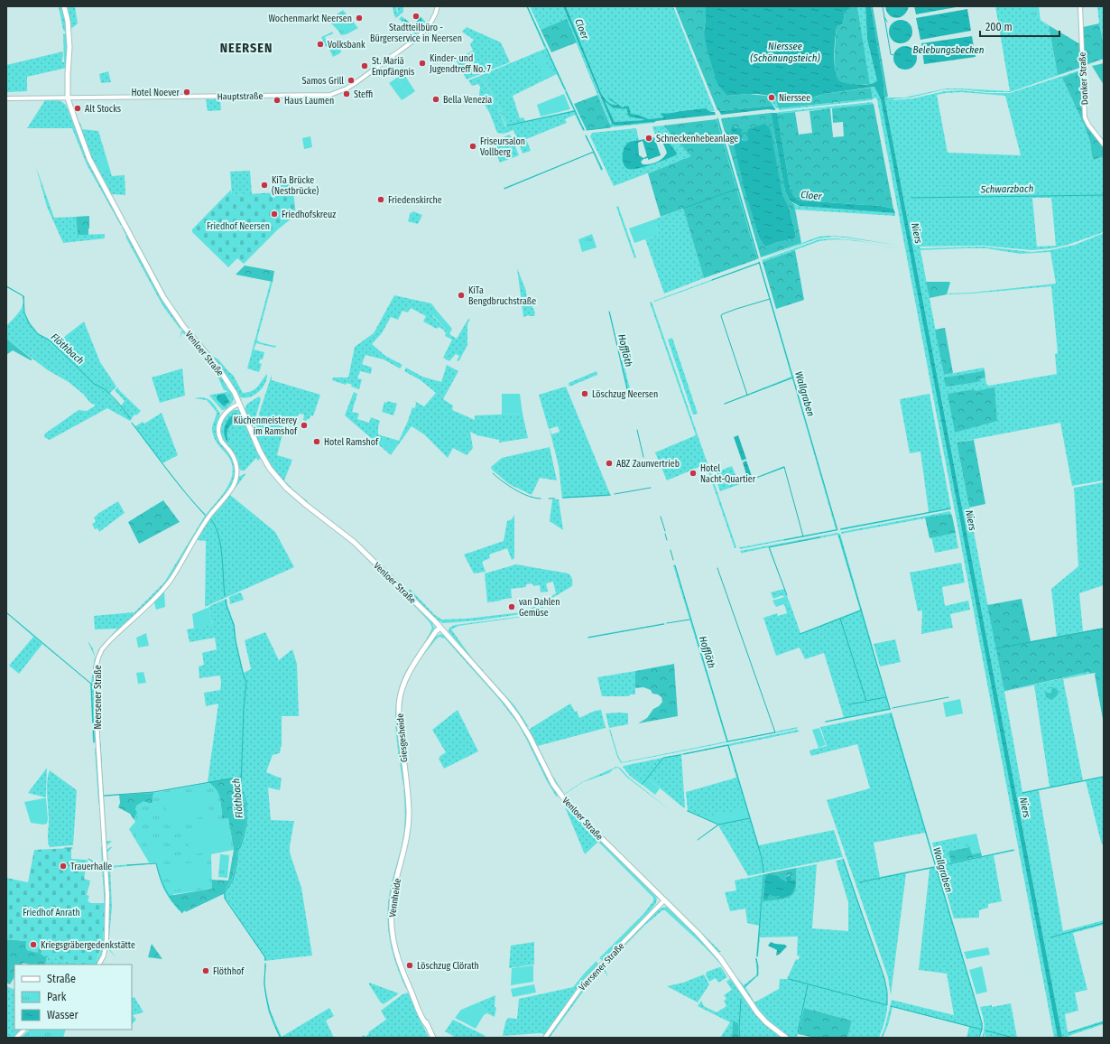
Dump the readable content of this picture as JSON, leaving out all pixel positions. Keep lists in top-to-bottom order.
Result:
{
  "streets": {
    "main road": ["Venloer Straße", "Giesgesheide", "Vennheide"],
    "street": [
      "Donker Straße",
      "Hauptstraße",
      "Neersener Straße",
      "Viersener Straße"
    ]
  },
  "crossings": [
    ["Hauptstraße", "Venloer Straße"],
    ["Venloer Straße", "Neersener Straße"],
    ["Venloer Straße", "Giesgesheide"],
    ["Venloer Straße", "Viersener Straße"],
    ["Giesgesheide", "Vennheide"]
  ],
  "districts": ["NEERSEN"],
  "water": [
    "Cloer",
    "Nierssee (Schönungsteich)",
    "Belebungsbecken",
    "Schwarzbach",
    "Niers",
    "Flöthbach",
    "Hofflöth",
    "Wallgraben"
  ],
  "parks": ["Friedhof Neersen", "Friedhof Anrath"],
  "places": [
    "Stadtteilbüro - Bürgerservice in Neersen",
    "Wochenmarkt Neersen",
    "Volksbank",
    "Kinder- und Jugendtreff No. 7",
    "St. Mariä Empfängnis",
    "Samos Grill",
    "Hotel Noever",
    "Steffi",
    "Nierssee",
    "Bella Venezia",
    "Haus Laumen",
    "Alt Stocks",
    "Schneckenhebeanlage",
    "Friseursalon Vollberg",
    "KiTa Brücke (Nestbrücke)",
    "Friedenskirche",
    "Friedhofskreuz",
    "KiTa Bengdbruchstraße",
    "Löschzug Neersen",
    "Küchenmeisterey im Ramshof",
    "Hotel Ramshof",
    "ABZ Zaunvertrieb",
    "Hotel Nacht-Quartier",
    "van Dahlen Gemüse",
    "Trauerhalle",
    "Kriegsgräbergedenkstätte",
    "Löschzug Clörath",
    "Flöthhof"
  ],
  "legend": ["Straße", "Park", "Wasser"],
  "scale_bar": "200 m"
}
